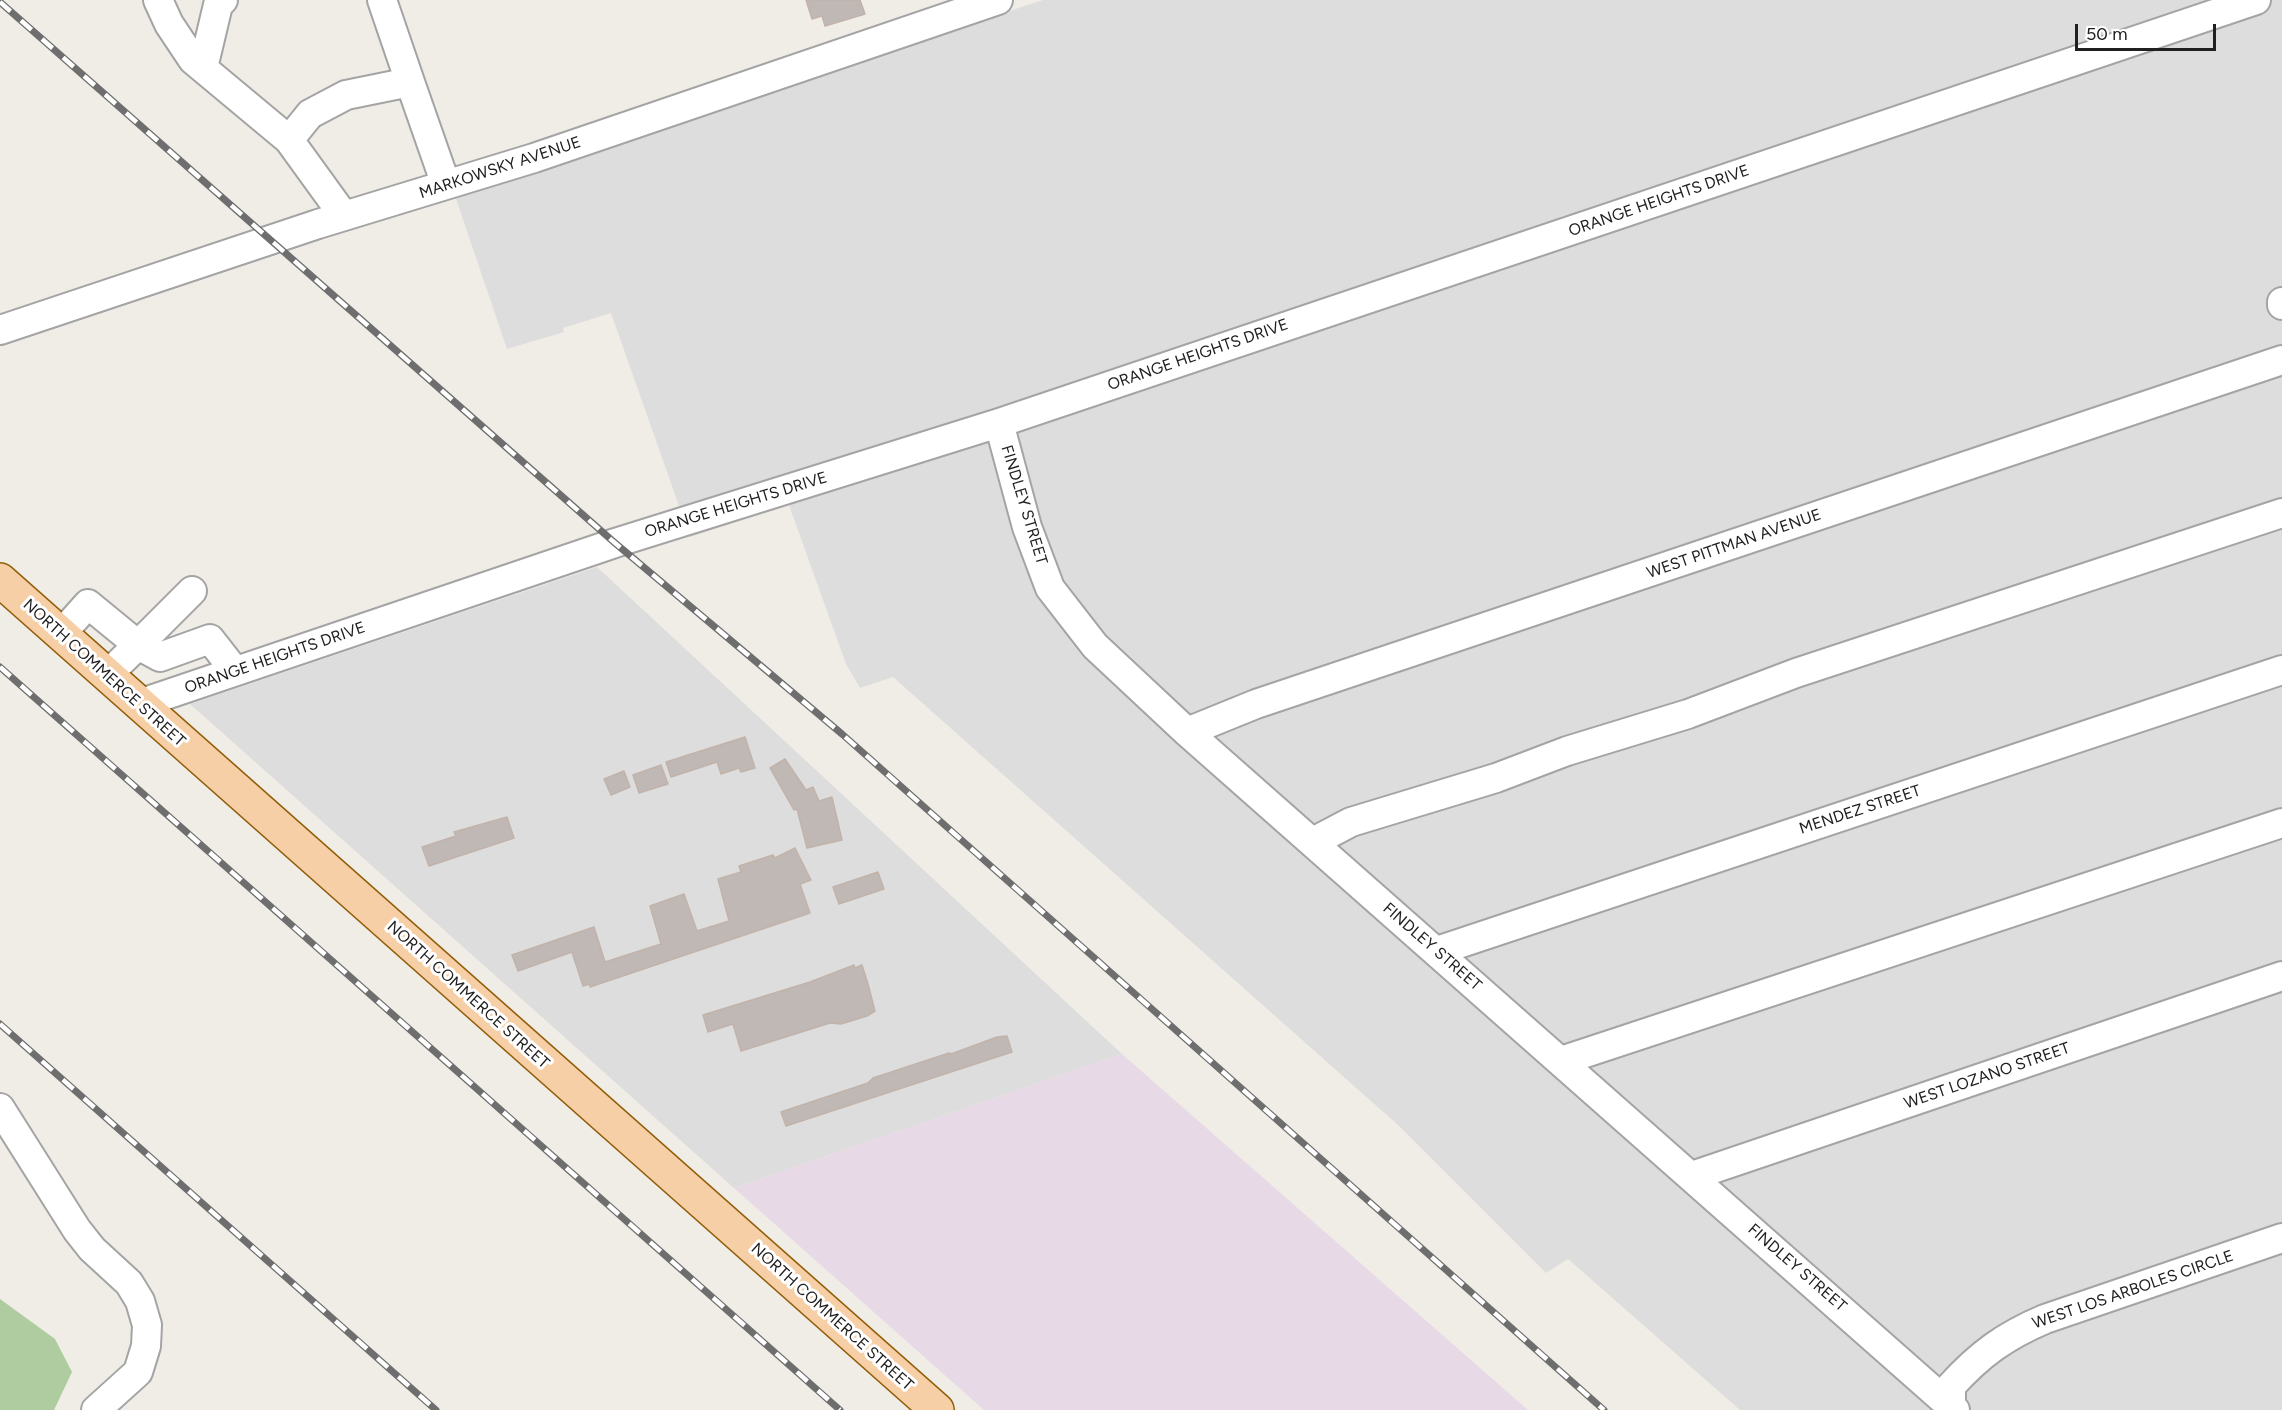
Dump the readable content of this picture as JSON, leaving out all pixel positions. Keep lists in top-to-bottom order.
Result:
{
  "streets": {
    "main road": ["NORTH COMMERCE STREET"],
    "street": [
      "MARKOWSKY AVENUE",
      "ORANGE HEIGHTS DRIVE",
      "FINDLEY STREET",
      "WEST PITTMAN AVENUE",
      "MENDEZ STREET",
      "WEST LOZANO STREET",
      "WEST LOS ARBOLES CIRCLE"
    ]
  },
  "crossings": [
    ["ORANGE HEIGHTS DRIVE", "FINDLEY STREET"],
    ["ORANGE HEIGHTS DRIVE", "NORTH COMMERCE STREET"],
    ["FINDLEY STREET", "WEST PITTMAN AVENUE"],
    ["FINDLEY STREET", "MENDEZ STREET"],
    ["FINDLEY STREET", "WEST LOZANO STREET"],
    ["FINDLEY STREET", "WEST LOS ARBOLES CIRCLE"]
  ],
  "scale_bar": "50 m"
}
